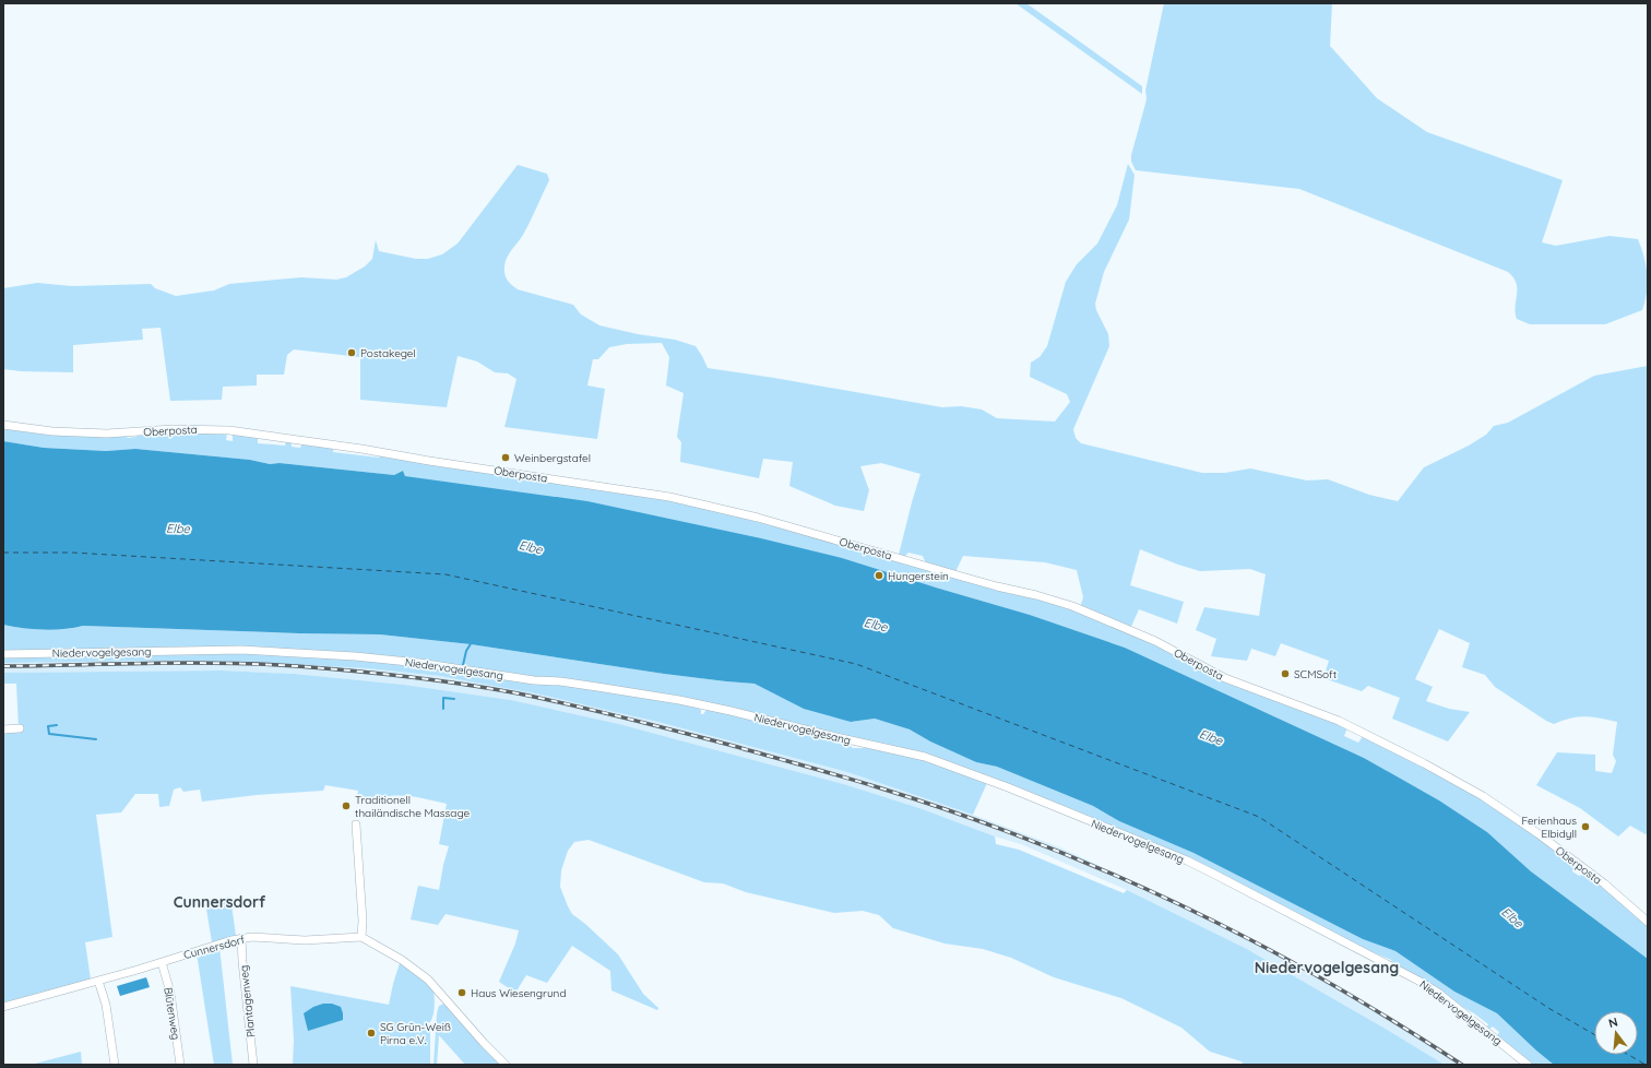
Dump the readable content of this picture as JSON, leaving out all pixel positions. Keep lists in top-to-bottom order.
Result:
{
  "streets": {
    "street": [
      "Oberposta",
      "Niedervogelgesang",
      "Cunnersdorf",
      "Plantagenweg",
      "Blütenweg"
    ]
  },
  "crossings": [
    ["Cunnersdorf", "Plantagenweg"],
    ["Cunnersdorf", "Blütenweg"]
  ],
  "districts": ["Cunnersdorf", "Niedervogelgesang"],
  "water": ["Elbe"],
  "places": [
    "Postakegel",
    "Weinbergstafel",
    "Hungerstein",
    "SCMSoft",
    "Traditionell thailändische Massage",
    "Ferienhaus Elbidyll",
    "Haus Wiesengrund",
    "SG Grün-Weiß Pirna e.V."
  ],
  "north": "top"
}
